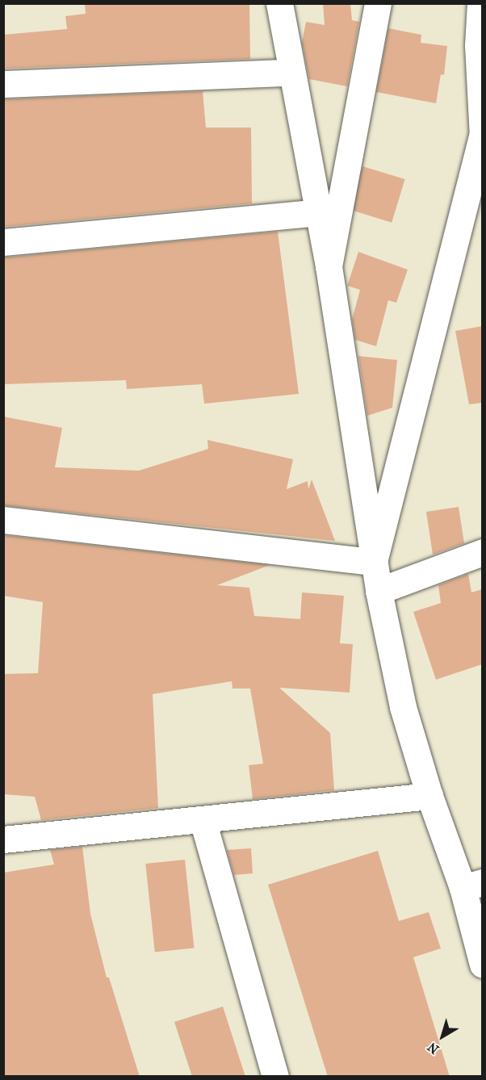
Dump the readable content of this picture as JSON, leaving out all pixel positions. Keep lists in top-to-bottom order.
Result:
{
  "north": "bottom left"
}
